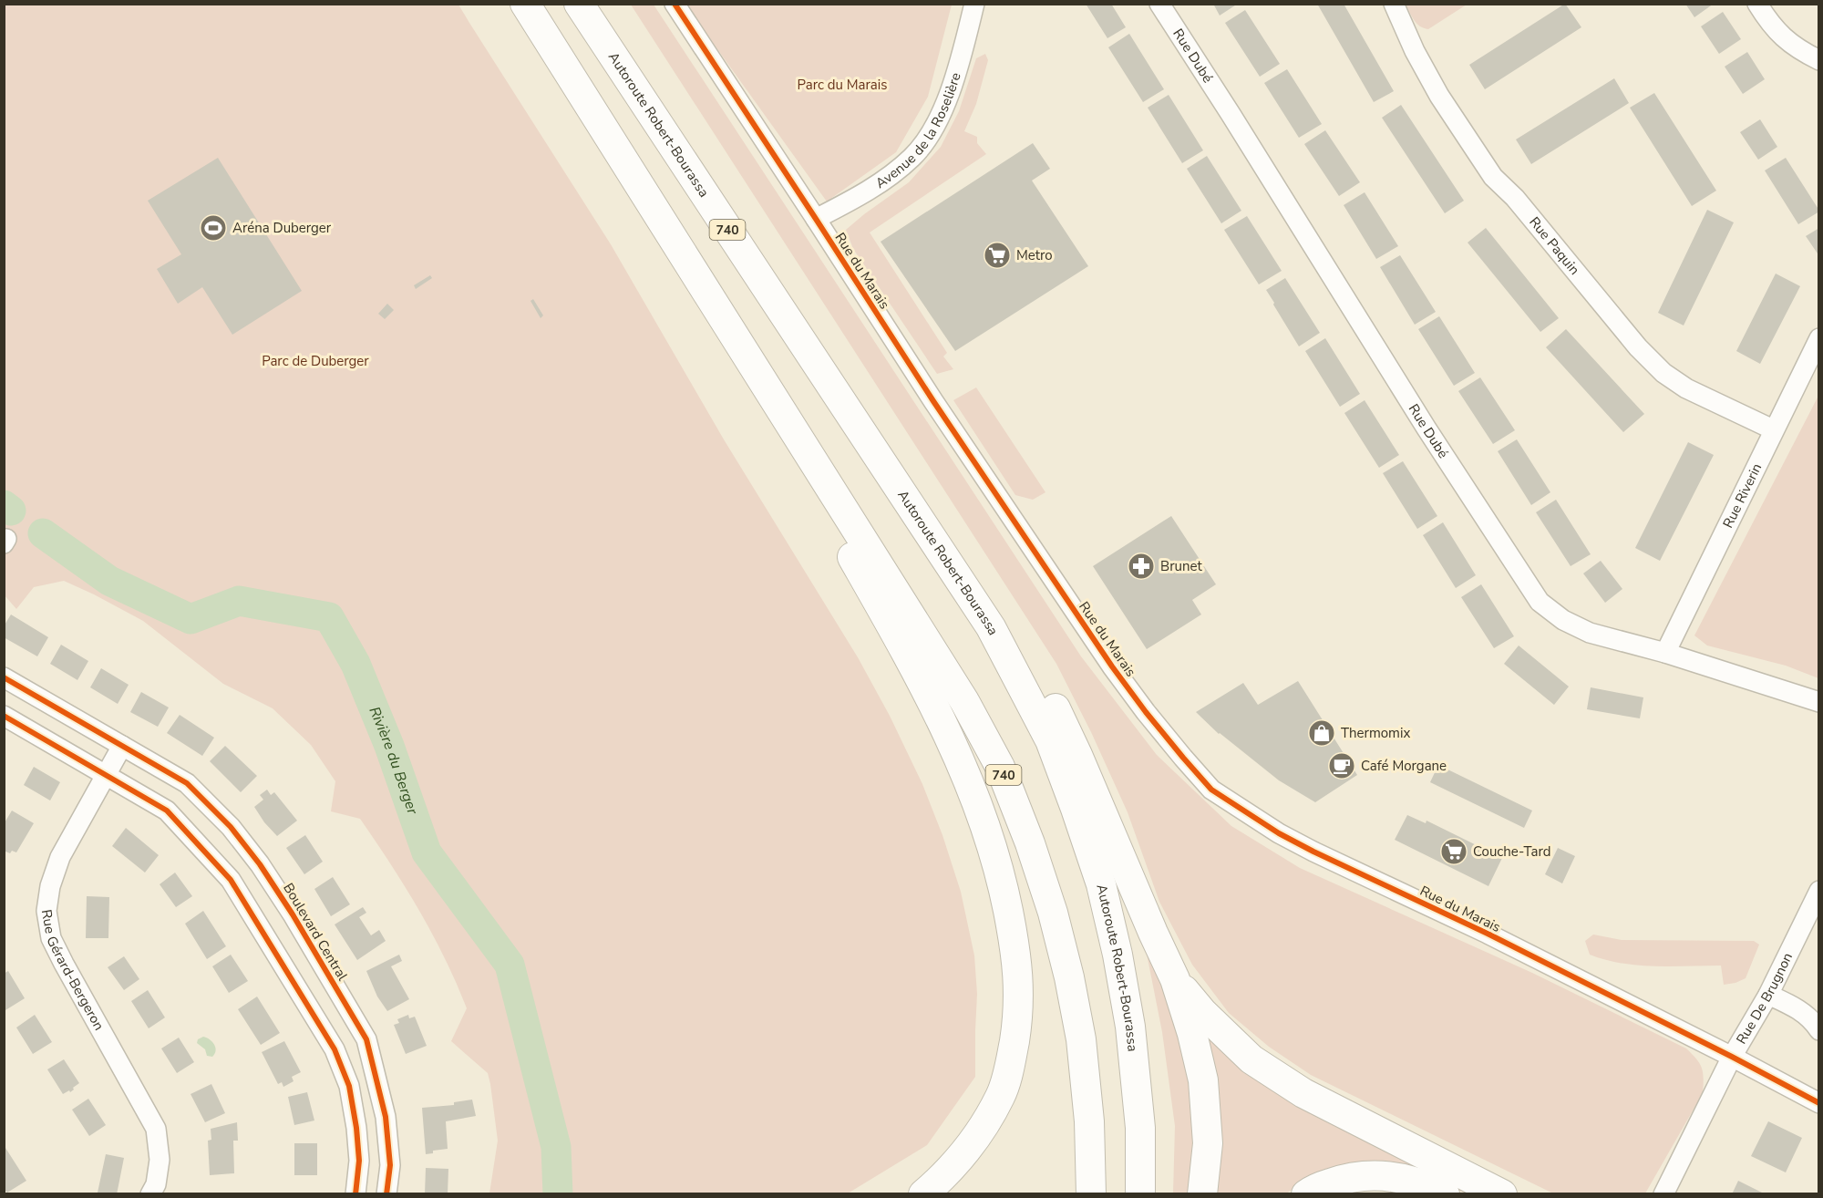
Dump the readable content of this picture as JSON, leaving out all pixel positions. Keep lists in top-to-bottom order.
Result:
{
  "streets": {
    "highway": ["Autoroute Robert-Bourassa", "740"],
    "street": [
      "Rue Dubé",
      "Avenue de la Roselière",
      "Rue Paquin",
      "Rue du Marais",
      "Rue Riverin",
      "Boulevard Central",
      "Rue Gérard-Bergeron",
      "Rue De Brugnon"
    ]
  },
  "crossings": [
    ["Rue Dubé", "Rue Riverin"],
    ["Avenue de la Roselière", "Rue du Marais"],
    ["Rue Paquin", "Rue Riverin"],
    ["Rue du Marais", "Rue De Brugnon"],
    ["Boulevard Central", "Rue Gérard-Bergeron"]
  ],
  "water": ["Rivière du Berger"],
  "parks": ["Parc du Marais", "Parc de Duberger"],
  "places": {
    "sports": ["Aréna Duberger"],
    "supermarket": ["Metro", "Couche-Tard"],
    "pharmacy": ["Brunet"],
    "shop": ["Thermomix"],
    "cafe": ["Café Morgane"]
  }
}
